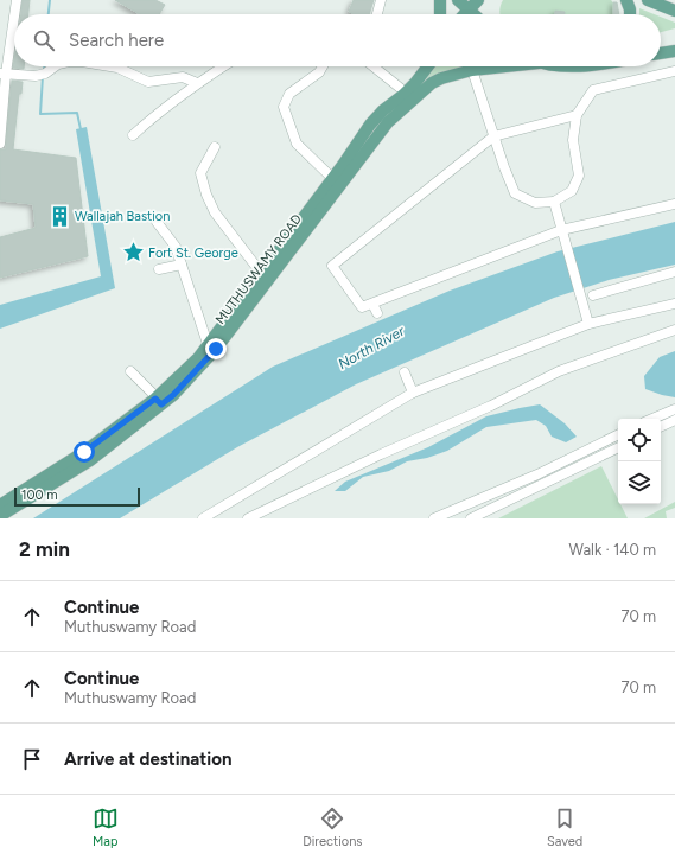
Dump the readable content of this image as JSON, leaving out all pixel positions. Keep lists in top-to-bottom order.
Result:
{
  "streets": {
    "main road": ["MUTHUSWAMY ROAD"]
  },
  "water": ["North River"],
  "places": {
    "building": ["Wallajah Bastion"],
    "place": ["Fort St. George"]
  },
  "scale_bar": "100 m",
  "page": {
    "search": "Search here",
    "scale": "100 m",
    "heading": ["2 min", "Walk · 140 m"],
    "list": [
      ["Continue", "Muthuswamy Road", "70 m"],
      ["Continue", "Muthuswamy Road", "70 m"],
      "Arrive at destination"
    ],
    "nav": ["Map", "Directions", "Saved"]
  }
}
